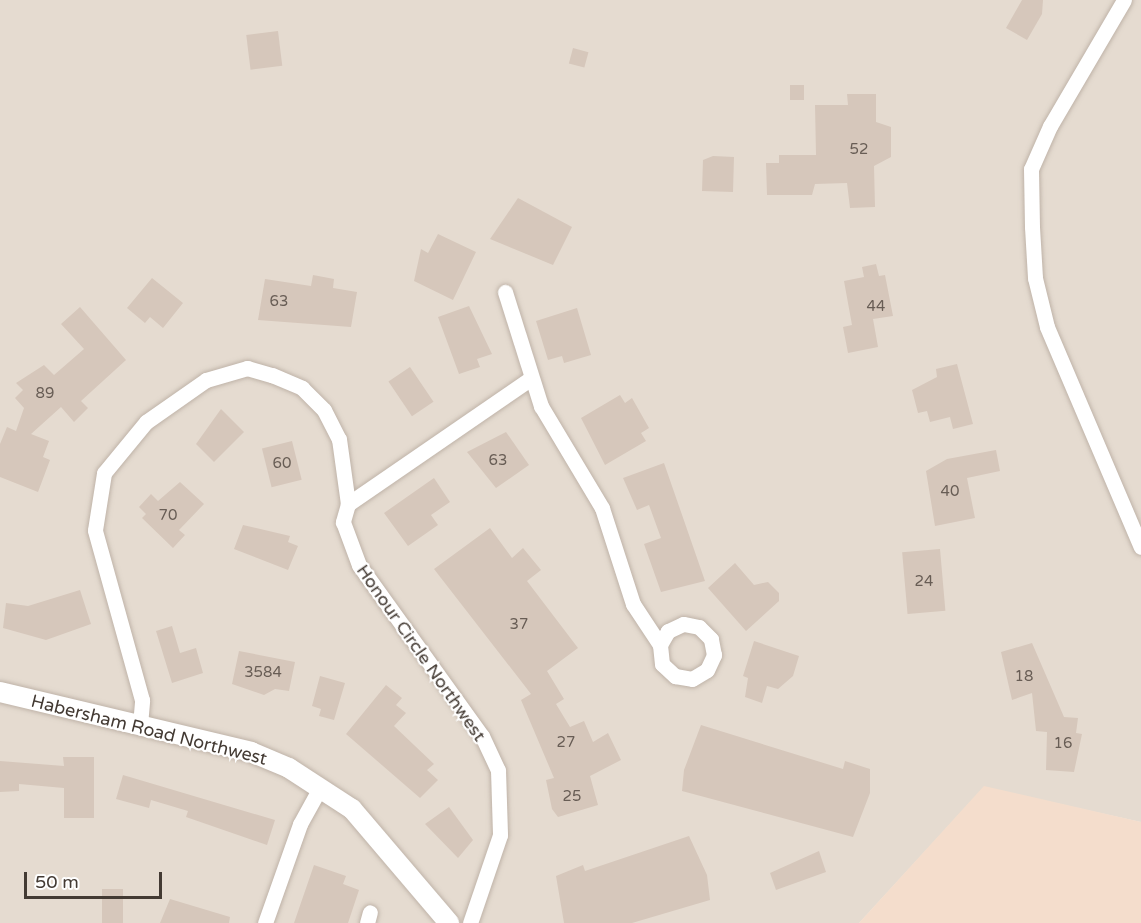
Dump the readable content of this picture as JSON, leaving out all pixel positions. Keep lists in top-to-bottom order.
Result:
{
  "streets": {
    "street": ["Honour Circle Northwest", "Habersham Road Northwest"]
  },
  "crossings": [
    ["Honour Circle Northwest", "Habersham Road Northwest"]
  ],
  "house_numbers": [
    "52",
    "63",
    "44",
    "89",
    "63",
    "60",
    "40",
    "70",
    "24",
    "37",
    "3584",
    "18",
    "27",
    "16",
    "25"
  ],
  "scale_bar": "50 m"
}
